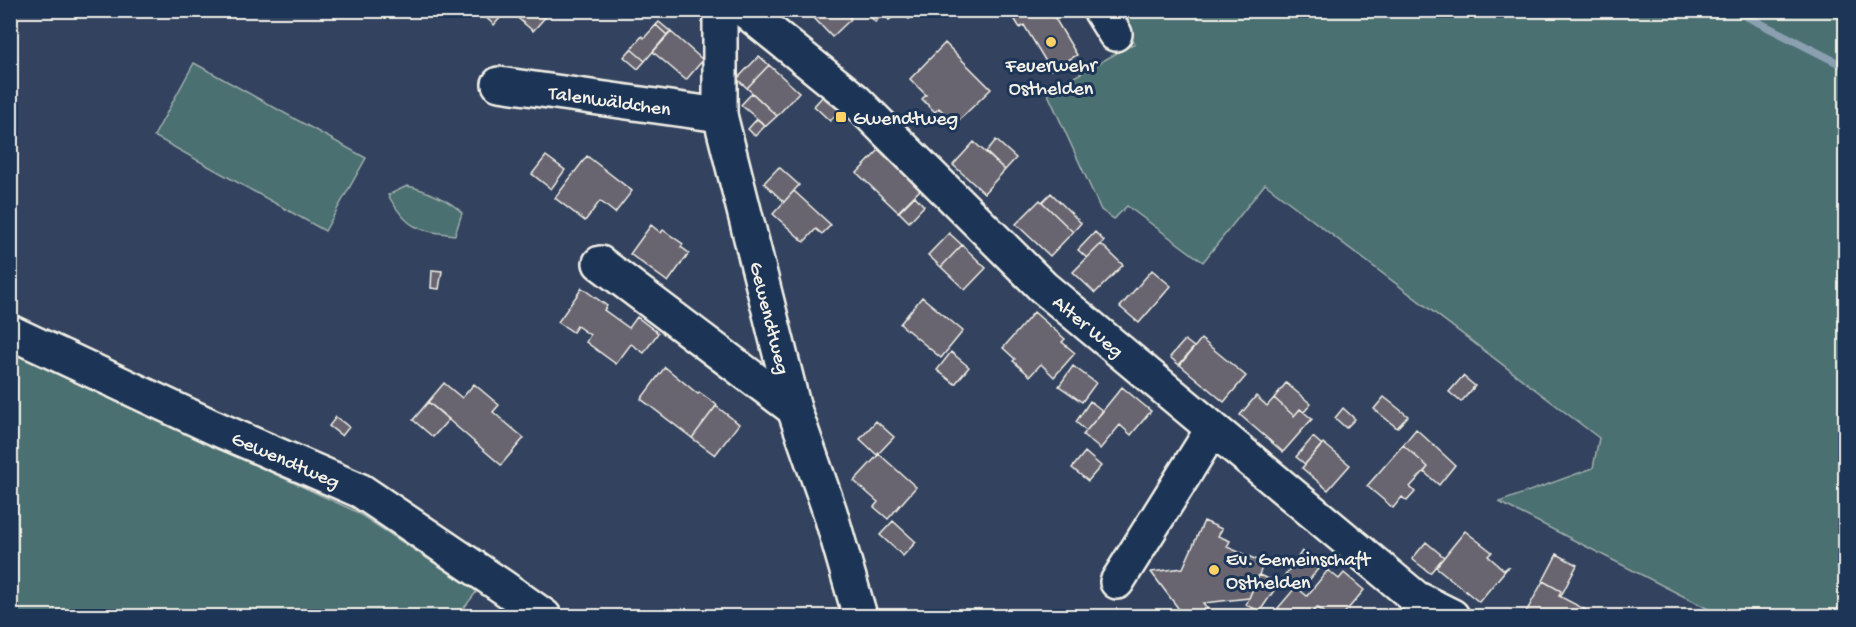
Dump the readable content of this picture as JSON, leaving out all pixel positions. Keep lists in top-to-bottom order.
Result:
{
  "streets": {
    "street": ["Talenwäldchen", "Gewendtweg", "Alter Weg"]
  },
  "crossings": [
    ["Talenwäldchen", "Gewendtweg"]
  ],
  "places": {
    "other": ["Feuerwehr Osthelden", "Ev. Gemeinschaft Osthelden"],
    "transit": ["Gwendtweg"]
  }
}
